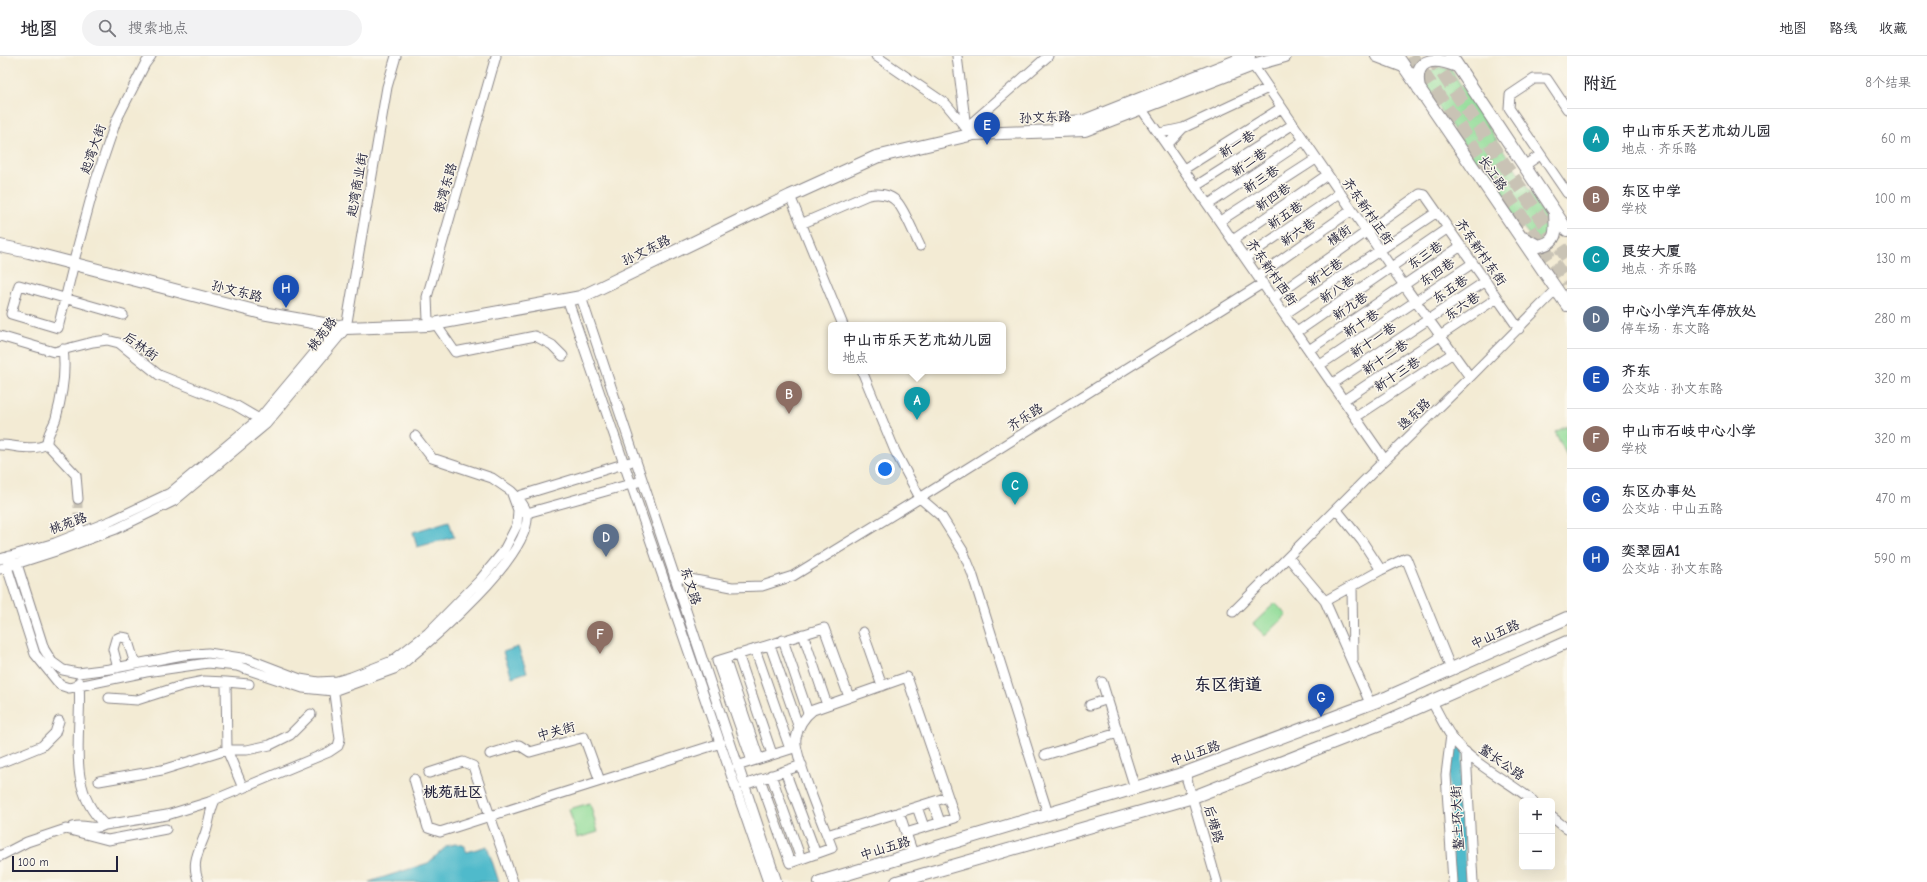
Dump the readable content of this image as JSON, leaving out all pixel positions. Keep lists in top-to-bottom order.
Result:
{
  "streets": {
    "main road": ["孙文东路", "长江路", "中山五路"],
    "street": [
      "新一巷",
      "起湾大街",
      "新二巷",
      "新三巷",
      "起湾商业街",
      "银湾东路",
      "新四巷",
      "齐东新村正街",
      "新五巷",
      "新六巷",
      "横街",
      "齐东新村东街",
      "东三巷",
      "齐东新村西街",
      "新七巷",
      "东四巷",
      "新八巷",
      "东五巷",
      "新九巷",
      "东六巷",
      "新十巷",
      "桃苑路",
      "新十一巷",
      "后林街",
      "新十二巷",
      "新十三巷",
      "逸东路",
      "齐乐路",
      "东文路",
      "中关街",
      "鳌长公路",
      "鳌土环大街",
      "后塘路"
    ]
  },
  "crossings": [
    ["孙文东路", "起湾大街"],
    ["孙文东路", "起湾商业街"],
    ["孙文东路", "银湾东路"],
    ["孙文东路", "齐东新村正街"],
    ["孙文东路", "齐东新村西街"],
    ["孙文东路", "桃苑路"],
    ["孙文东路", "东文路"],
    ["新一巷", "齐东新村正街"],
    ["新一巷", "齐东新村西街"],
    ["新二巷", "齐东新村正街"],
    ["新二巷", "齐东新村西街"],
    ["长江路", "逸东路"],
    ["新三巷", "齐东新村正街"],
    ["新三巷", "齐东新村西街"],
    ["起湾商业街", "桃苑路"],
    ["新四巷", "齐东新村正街"],
    ["新四巷", "齐东新村西街"],
    ["齐东新村正街", "新五巷"],
    ["齐东新村正街", "新六巷"],
    ["齐东新村正街", "横街"],
    ["齐东新村正街", "东三巷"],
    ["齐东新村正街", "新七巷"],
    ["齐东新村正街", "东四巷"],
    ["齐东新村正街", "新八巷"],
    ["齐东新村正街", "东五巷"],
    ["齐东新村正街", "新九巷"],
    ["齐东新村正街", "东六巷"],
    ["齐东新村正街", "新十巷"],
    ["齐东新村正街", "新十一巷"],
    ["齐东新村正街", "新十二巷"],
    ["齐东新村正街", "新十三巷"],
    ["齐东新村正街", "逸东路"],
    ["新五巷", "齐东新村西街"],
    ["新六巷", "齐东新村西街"],
    ["新六巷", "齐乐路"],
    ["横街", "齐东新村东街"],
    ["横街", "齐东新村西街"],
    ["齐东新村东街", "东三巷"],
    ["齐东新村东街", "新七巷"],
    ["齐东新村东街", "东四巷"],
    ["齐东新村东街", "新八巷"],
    ["齐东新村东街", "东五巷"],
    ["齐东新村东街", "东六巷"],
    ["齐东新村东街", "逸东路"],
    ["东三巷", "新九巷"],
    ["齐东新村西街", "新七巷"],
    ["齐东新村西街", "新八巷"],
    ["齐东新村西街", "新九巷"],
    ["齐东新村西街", "新十巷"],
    ["齐东新村西街", "新十一巷"],
    ["齐东新村西街", "新十二巷"],
    ["齐东新村西街", "新十三巷"],
    ["齐东新村西街", "逸东路"],
    ["齐东新村西街", "齐乐路"],
    ["东四巷", "新十巷"],
    ["东五巷", "新十一巷"],
    ["东六巷", "新十二巷"],
    ["桃苑路", "后林街"],
    ["齐乐路", "东文路"],
    ["中山五路", "后塘路"],
    ["鳌长公路", "鳌土环大街"]
  ],
  "districts": ["东区街道", "桃苑社区"],
  "scale_bar": "100 m",
  "page": {
    "header": "地图",
    "search": "搜索地点",
    "nav": ["地图", "路线", "收藏"],
    "heading": ["附近", "8个结果"],
    "list": [
      {
        "mark": "A",
        "name": "中山市乐天艺术幼儿园",
        "note": "地点 · 齐乐路",
        "value": "60 m"
      },
      {
        "mark": "B",
        "name": "东区中学",
        "note": "学校",
        "value": "100 m"
      },
      {
        "mark": "C",
        "name": "良安大厦",
        "note": "地点 · 齐乐路",
        "value": "130 m"
      },
      {
        "mark": "D",
        "name": "中心小学汽车停放处",
        "note": "停车场 · 东文路",
        "value": "280 m"
      },
      {
        "mark": "E",
        "name": "齐东",
        "note": "公交站 · 孙文东路",
        "value": "320 m"
      },
      {
        "mark": "F",
        "name": "中山市石岐中心小学",
        "note": "学校",
        "value": "320 m"
      },
      {
        "mark": "G",
        "name": "东区办事处",
        "note": "公交站 · 中山五路",
        "value": "470 m"
      },
      {
        "mark": "H",
        "name": "奕翠园A1",
        "note": "公交站 · 孙文东路",
        "value": "590 m"
      }
    ],
    "pins": [
      "E",
      "H",
      "B",
      "A",
      "C",
      "D",
      "F",
      "G"
    ],
    "popup": ["中山市乐天艺术幼儿园", "地点"],
    "map_buttons": ["+", "−"],
    "scale": "100 m"
  }
}
